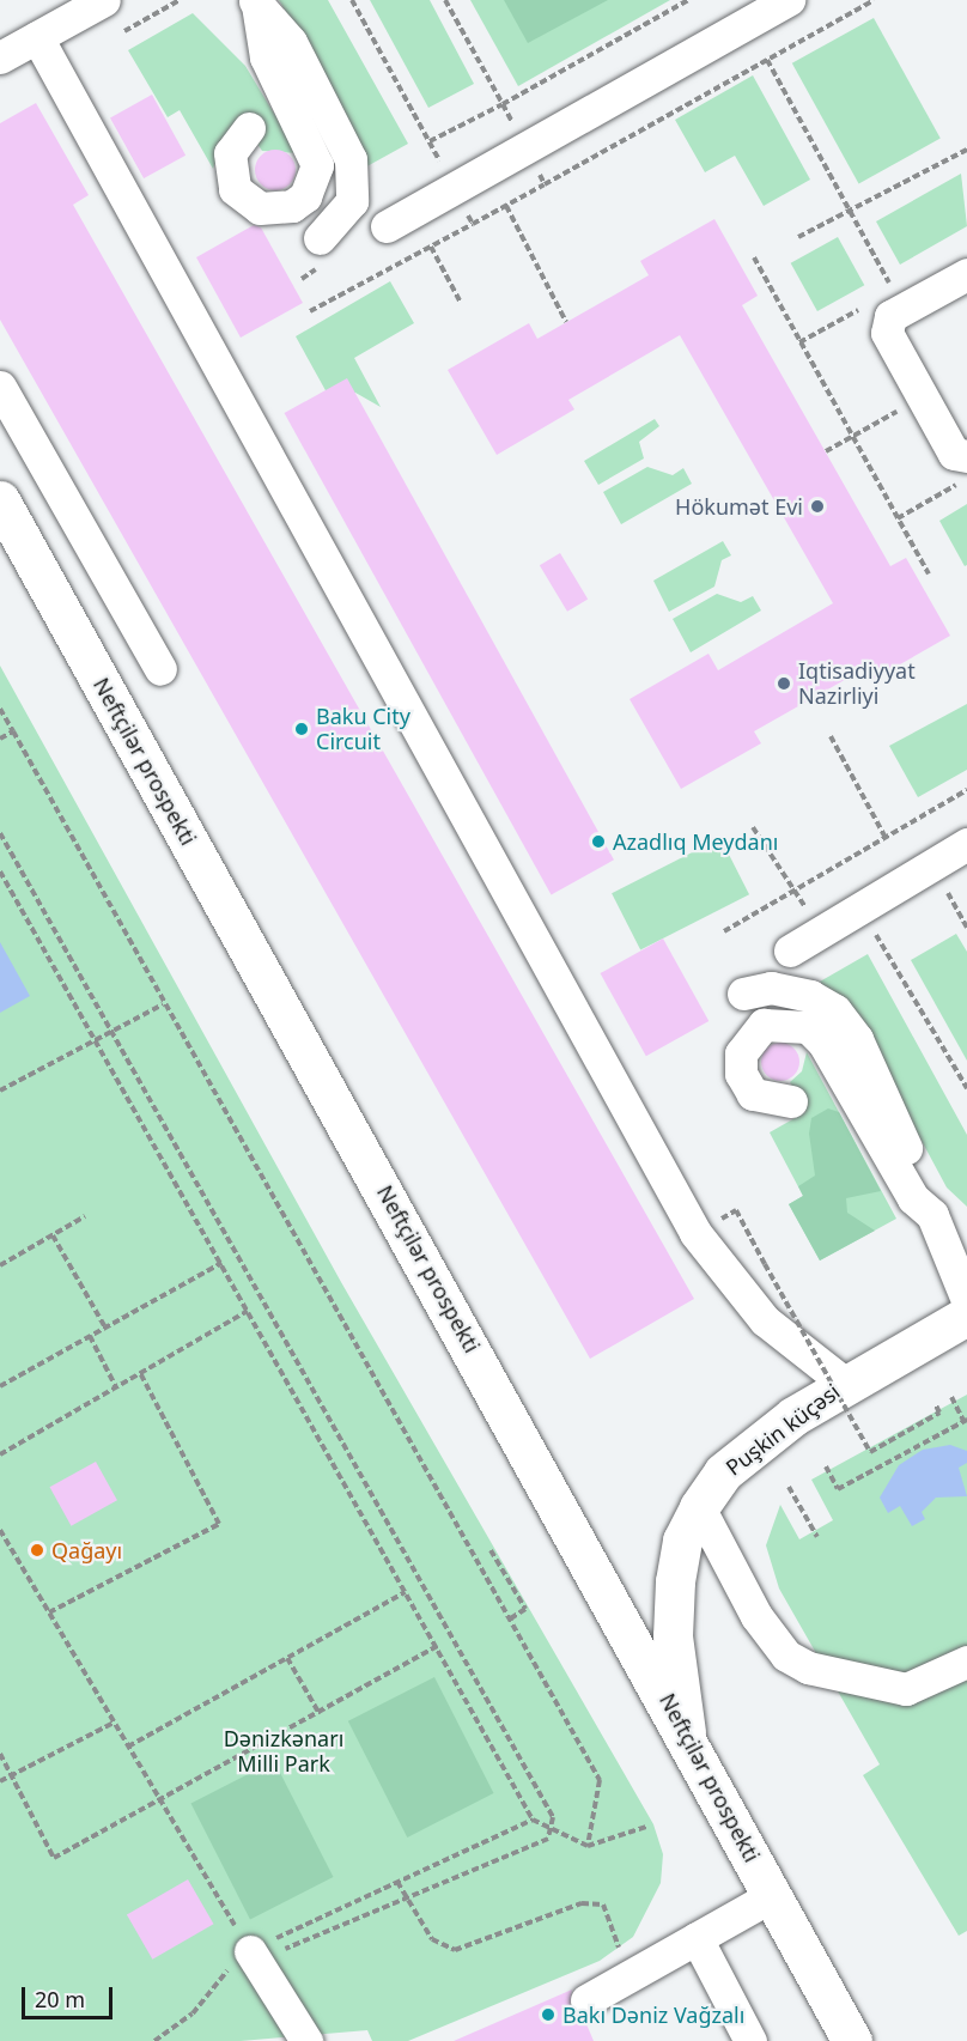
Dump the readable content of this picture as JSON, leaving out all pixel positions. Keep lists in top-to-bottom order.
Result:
{
  "streets": {
    "main road": ["Neftçilər prospekti", "Puşkin küçəsi"]
  },
  "crossings": [
    ["Neftçilər prospekti", "Puşkin küçəsi"]
  ],
  "parks": ["Dənizkənarı Milli Park"],
  "places": [
    "Hökumət Evi",
    "Iqtisadiyyat Nazirliyi",
    "Baku City Circuit",
    "Azadlıq Meydanı",
    "Qağayı",
    "Bakı Dəniz Vağzalı"
  ],
  "scale_bar": "20 m"
}
